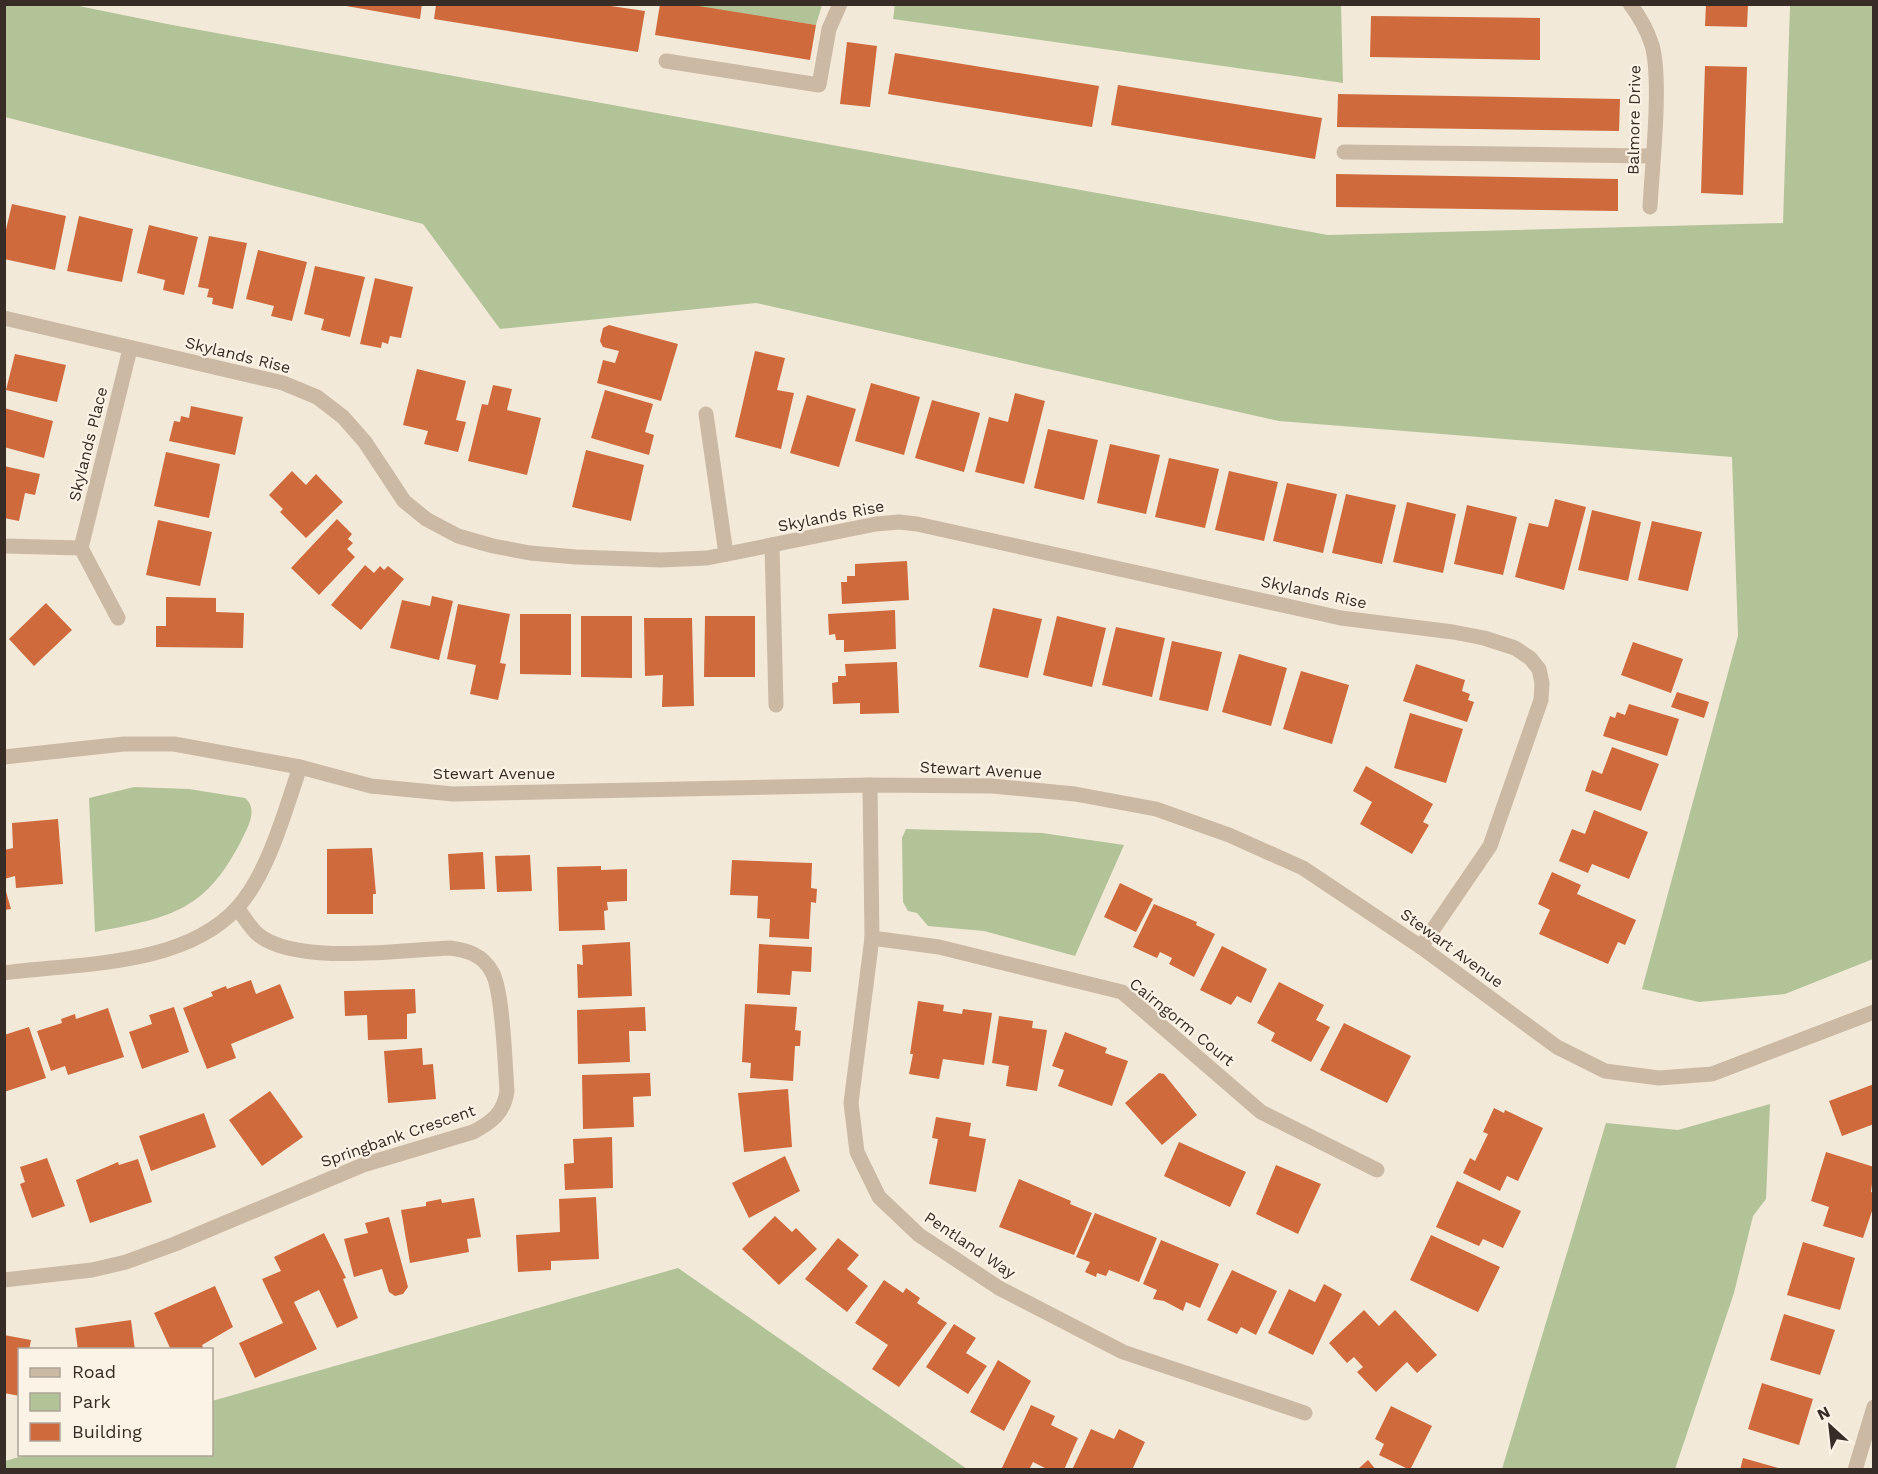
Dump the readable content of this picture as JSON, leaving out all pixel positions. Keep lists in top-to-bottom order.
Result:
{
  "streets": {
    "street": [
      "Balmore Drive",
      "Skylands Rise",
      "Skylands Place",
      "Stewart Avenue",
      "Cairngorm Court",
      "Springbank Crescent",
      "Pentland Way"
    ]
  },
  "crossings": [
    ["Skylands Rise", "Skylands Place"],
    ["Skylands Rise", "Stewart Avenue"],
    ["Stewart Avenue", "Pentland Way"],
    ["Cairngorm Court", "Pentland Way"]
  ],
  "legend": ["Road", "Park", "Building"],
  "north": "top left"
}
